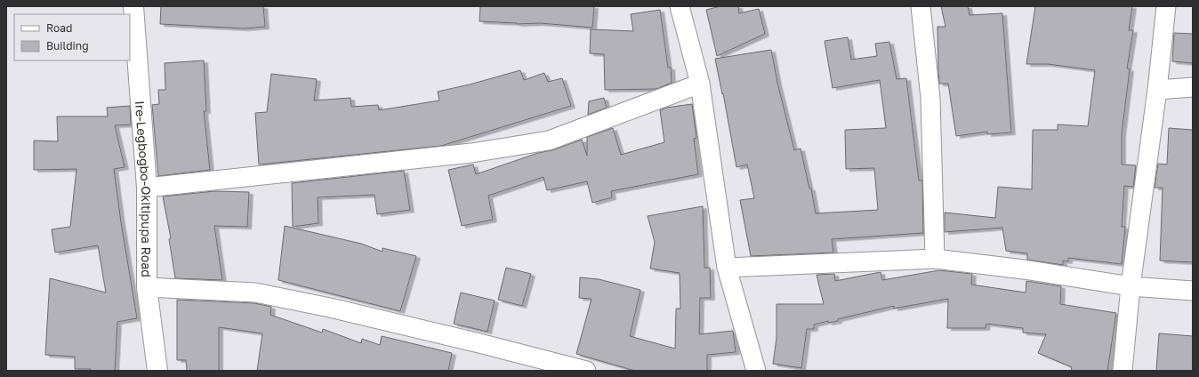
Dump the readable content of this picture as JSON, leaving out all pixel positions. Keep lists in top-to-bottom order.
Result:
{
  "streets": {
    "street": ["Ire-Legbogbo-Okitipupa Road"]
  },
  "legend": ["Road", "Building"]
}
